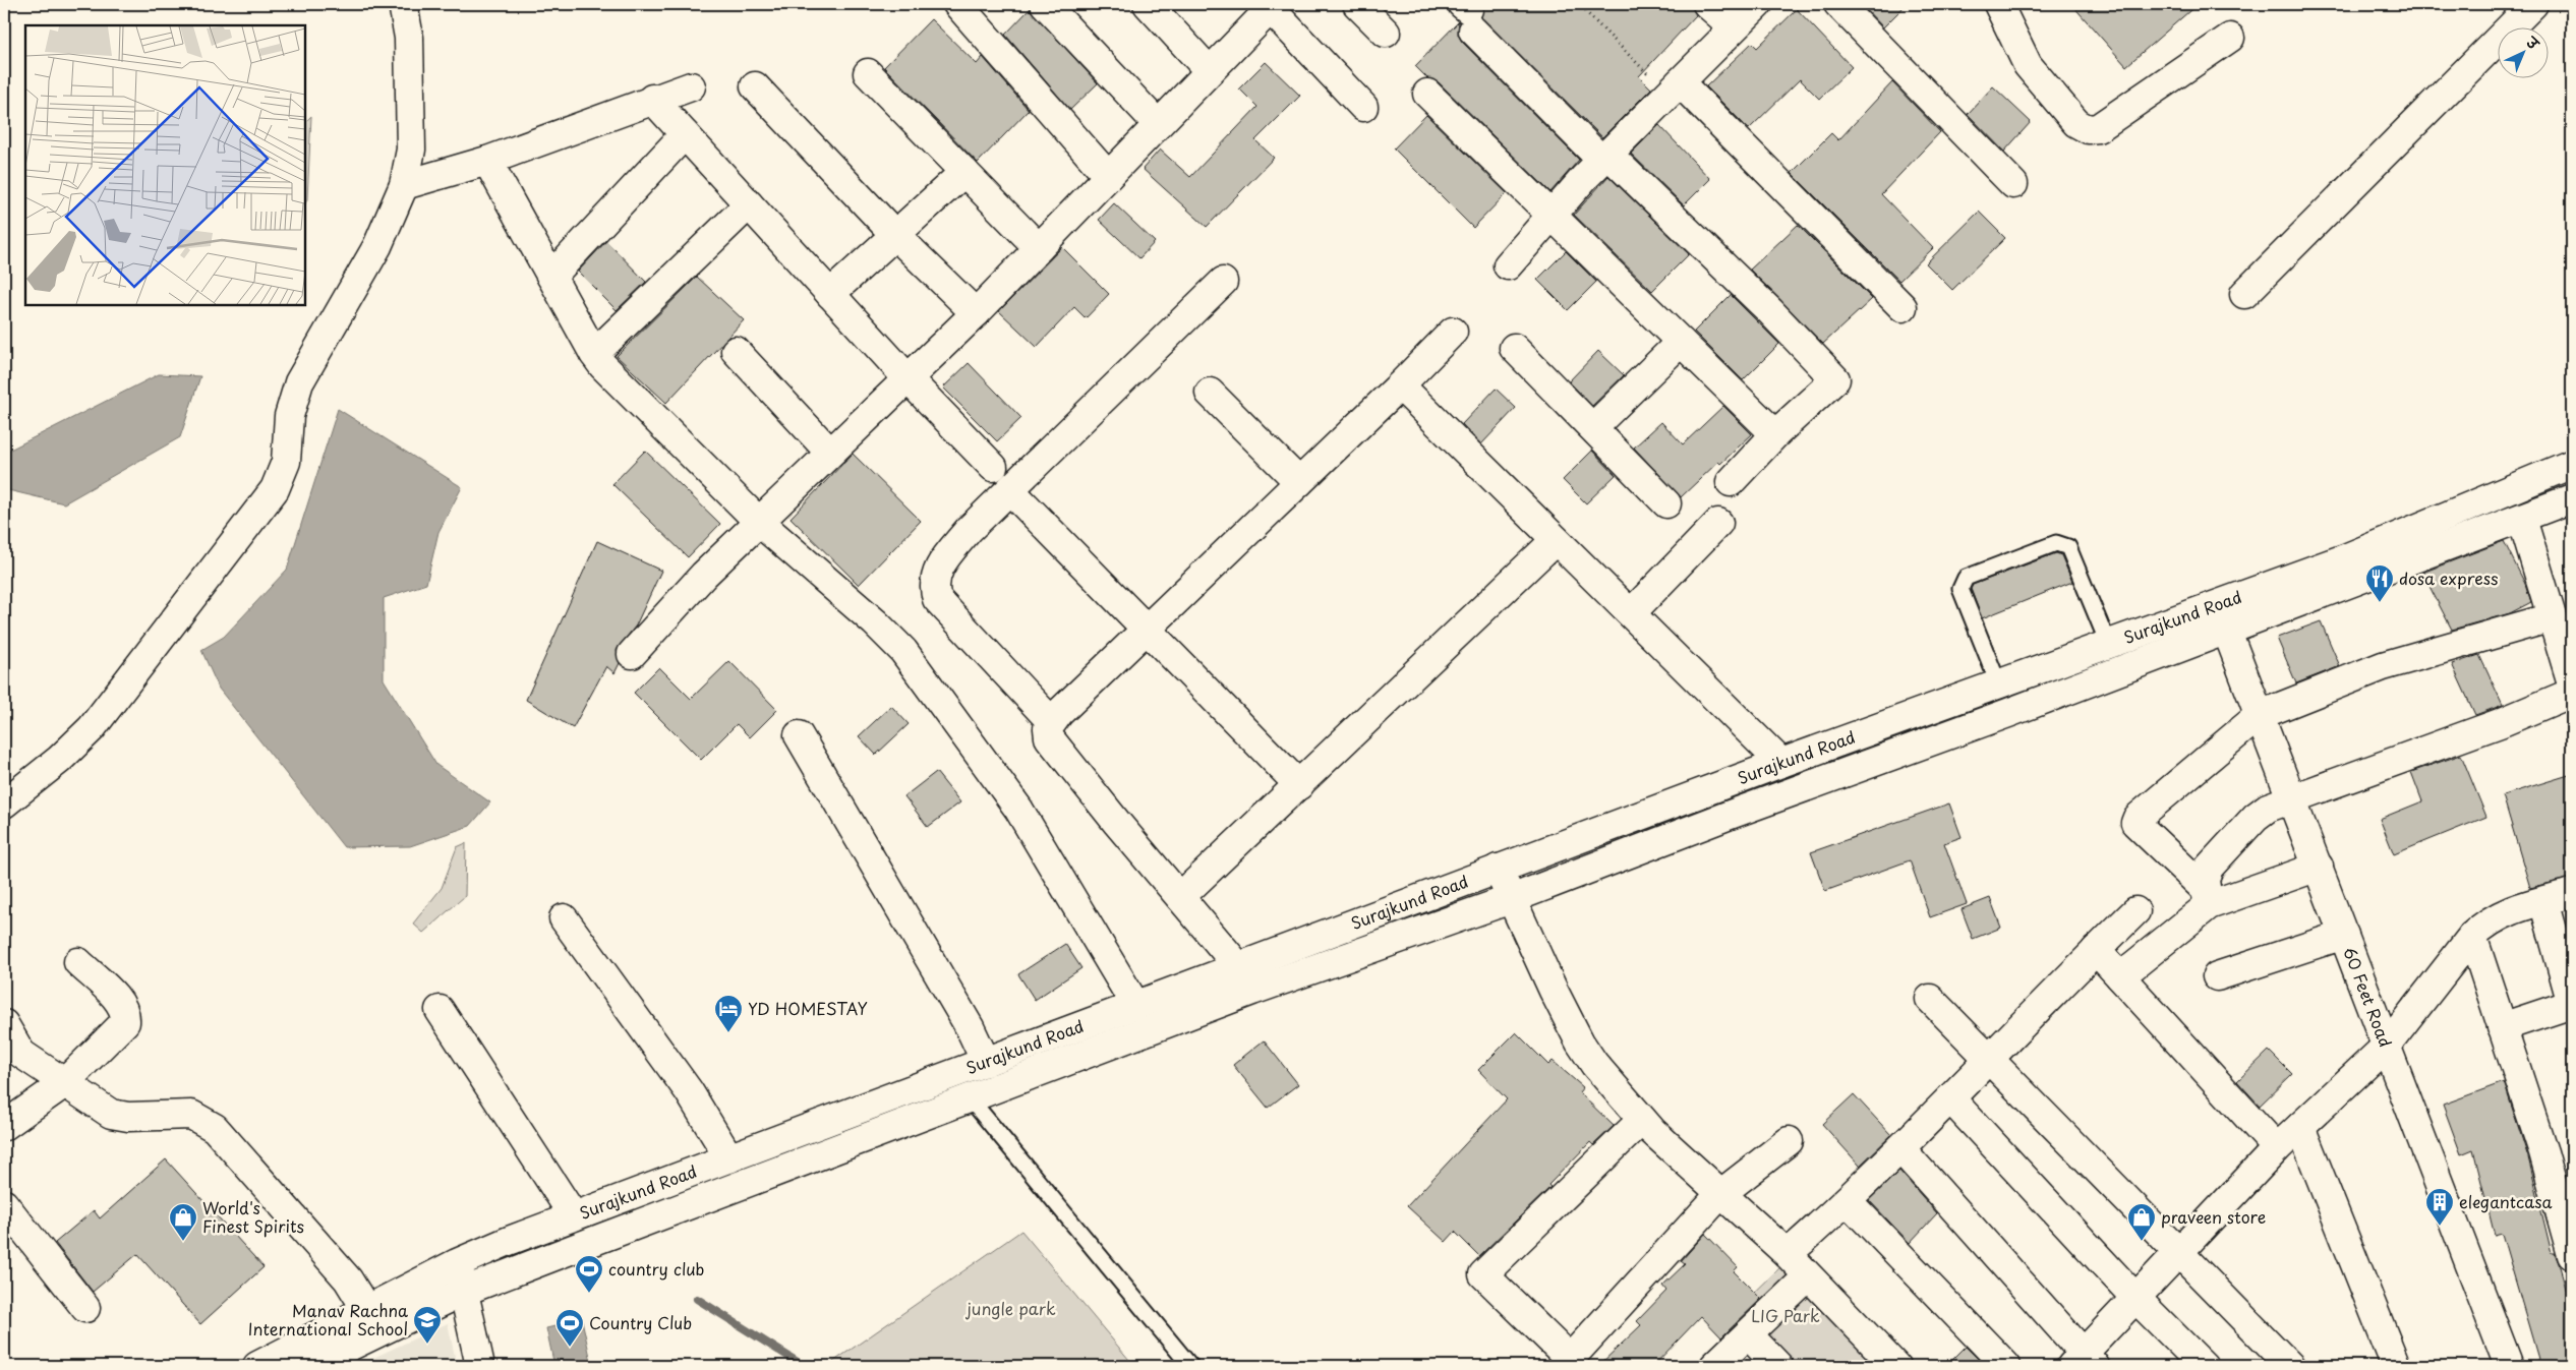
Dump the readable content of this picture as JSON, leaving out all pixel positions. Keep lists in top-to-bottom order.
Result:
{
  "streets": {
    "street": ["Surajkund Road", "60 Feet Road"]
  },
  "crossings": [
    ["Surajkund Road", "60 Feet Road"]
  ],
  "parks": ["jungle park", "LIG Park"],
  "places": {
    "restaurant": ["dosa express"],
    "hotel": ["YD HOMESTAY"],
    "building": ["elegantcasa"],
    "shop": ["World's Finest Spirits", "praveen store"],
    "sports": ["country club", "Country Club"],
    "school or university": ["Manav Rachna International School"]
  },
  "north": "top right"
}
